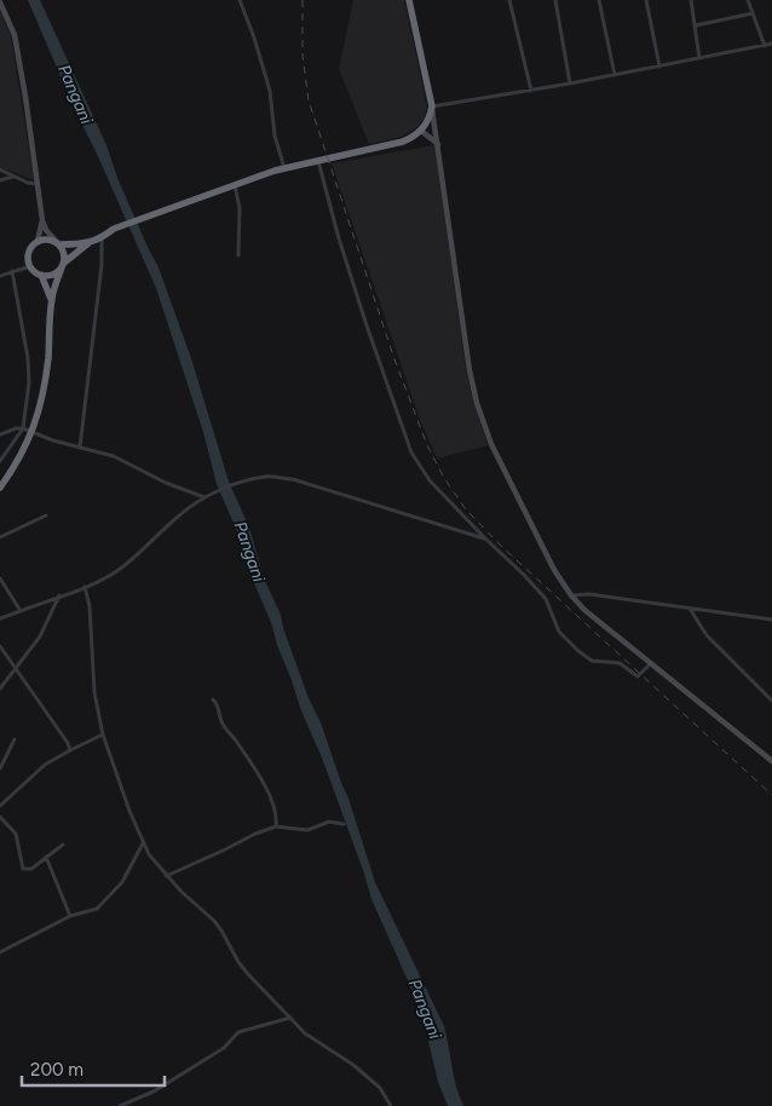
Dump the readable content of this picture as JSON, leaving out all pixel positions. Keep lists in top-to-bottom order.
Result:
{
  "water": ["Pangani"],
  "scale_bar": "200 m"
}
